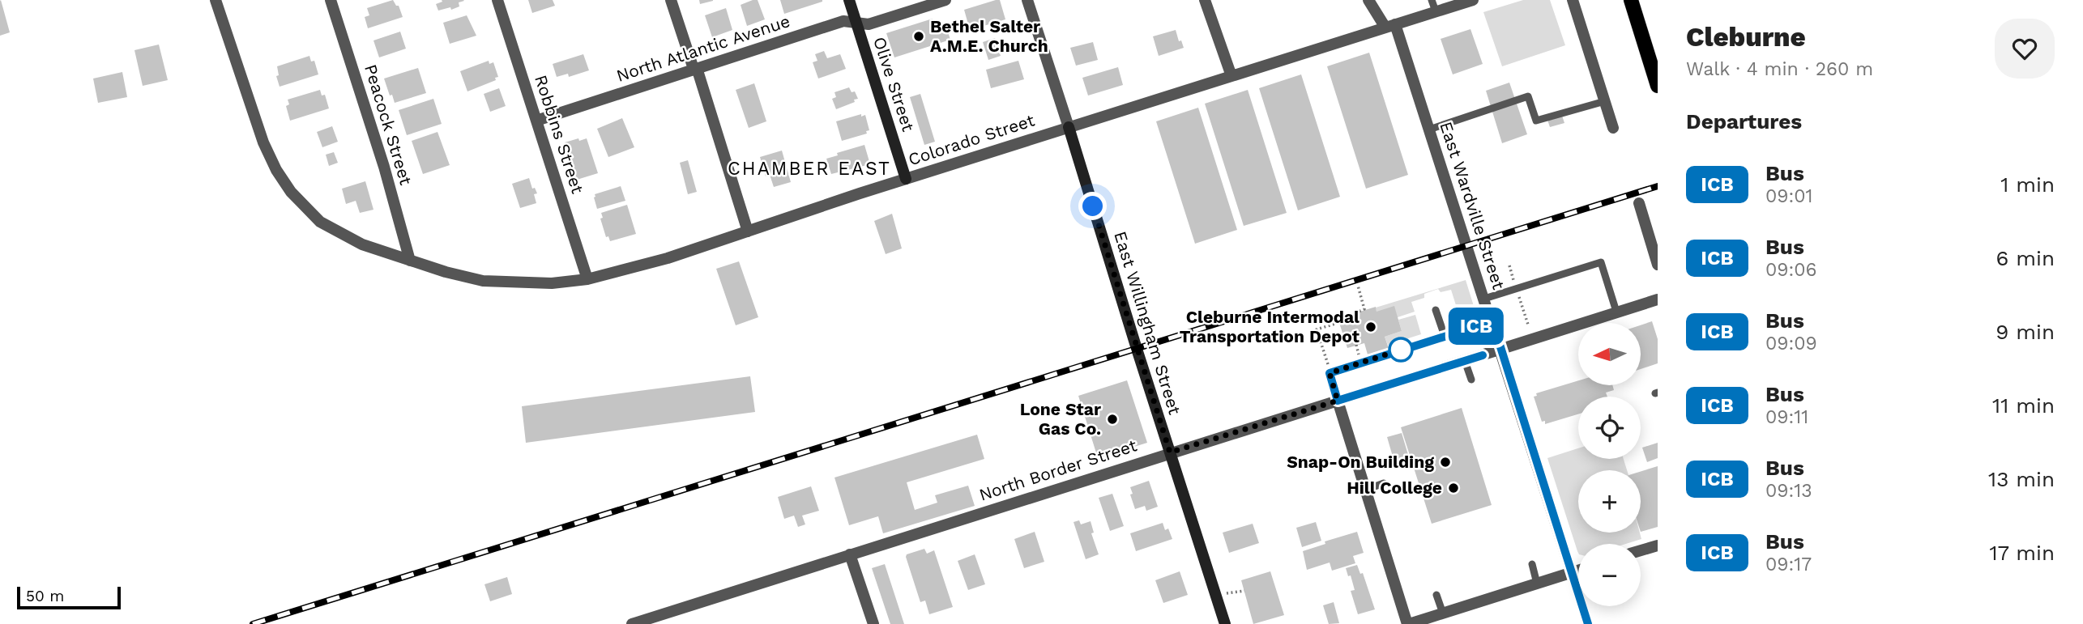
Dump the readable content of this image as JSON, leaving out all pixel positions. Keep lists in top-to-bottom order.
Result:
{
  "streets": {
    "street": [
      "North Atlantic Avenue",
      "Olive Street",
      "Peacock Street",
      "Robbins Street",
      "Colorado Street",
      "East Wardville Street",
      "East Willingham Street",
      "North Border Street"
    ]
  },
  "crossings": [
    ["North Atlantic Avenue", "Olive Street"],
    ["North Atlantic Avenue", "Robbins Street"],
    ["Olive Street", "Colorado Street"],
    ["Peacock Street", "Colorado Street"],
    ["Robbins Street", "Colorado Street"],
    ["Colorado Street", "East Wardville Street"],
    ["Colorado Street", "East Willingham Street"],
    ["East Wardville Street", "North Border Street"],
    ["East Willingham Street", "North Border Street"]
  ],
  "districts": ["CHAMBER EAST"],
  "places": [
    "Bethel Salter A.M.E. Church",
    "Cleburne Intermodal Transportation Depot",
    "Lone Star Gas Co.",
    "Snap-On Building",
    "Hill College"
  ],
  "lines": ["bus line ICB"],
  "scale_bar": "50 m",
  "north": "left",
  "page": {
    "on_map": "ICB",
    "heading": [
      ["Cleburne", "Walk · 4 min · 260 m"],
      "Departures"
    ],
    "list": [
      {
        "mark": "ICB",
        "name": "Bus",
        "note": "09:01",
        "value": "1 min"
      },
      {
        "mark": "ICB",
        "name": "Bus",
        "note": "09:06",
        "value": "6 min"
      },
      {
        "mark": "ICB",
        "name": "Bus",
        "note": "09:09",
        "value": "9 min"
      },
      {
        "mark": "ICB",
        "name": "Bus",
        "note": "09:11",
        "value": "11 min"
      },
      {
        "mark": "ICB",
        "name": "Bus",
        "note": "09:13",
        "value": "13 min"
      },
      {
        "mark": "ICB",
        "name": "Bus",
        "note": "09:17",
        "value": "17 min"
      }
    ],
    "map_buttons": ["+", "−"],
    "scale": "50 m"
  }
}
